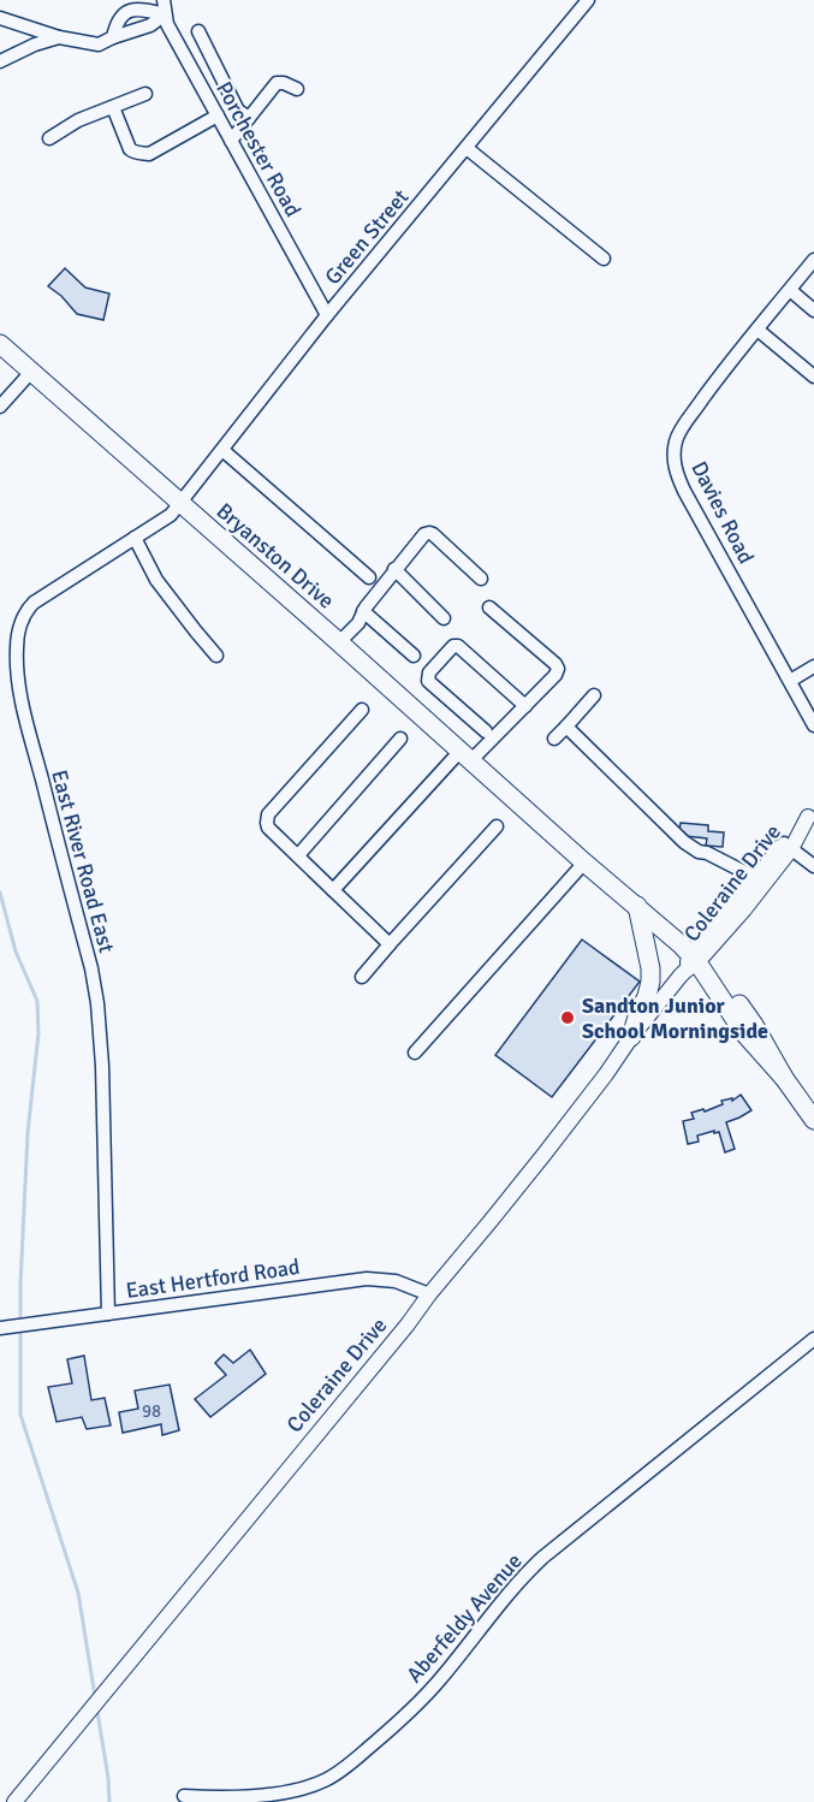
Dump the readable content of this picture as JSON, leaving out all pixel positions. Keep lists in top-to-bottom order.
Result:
{
  "streets": {
    "main road": ["Bryanston Drive"],
    "street": [
      "Porchester Road",
      "Green Street",
      "Davies Road",
      "East River Road East",
      "Coleraine Drive",
      "East Hertford Road",
      "Aberfeldy Avenue"
    ]
  },
  "crossings": [
    ["Porchester Road", "Green Street"],
    ["Green Street", "Bryanston Drive"],
    ["Green Street", "East River Road East"],
    ["Bryanston Drive", "East River Road East"],
    ["Bryanston Drive", "Coleraine Drive"],
    ["East River Road East", "East Hertford Road"],
    ["Coleraine Drive", "East Hertford Road"]
  ],
  "places": ["Sandton Junior School Morningside"],
  "house_numbers": ["98"]
}
